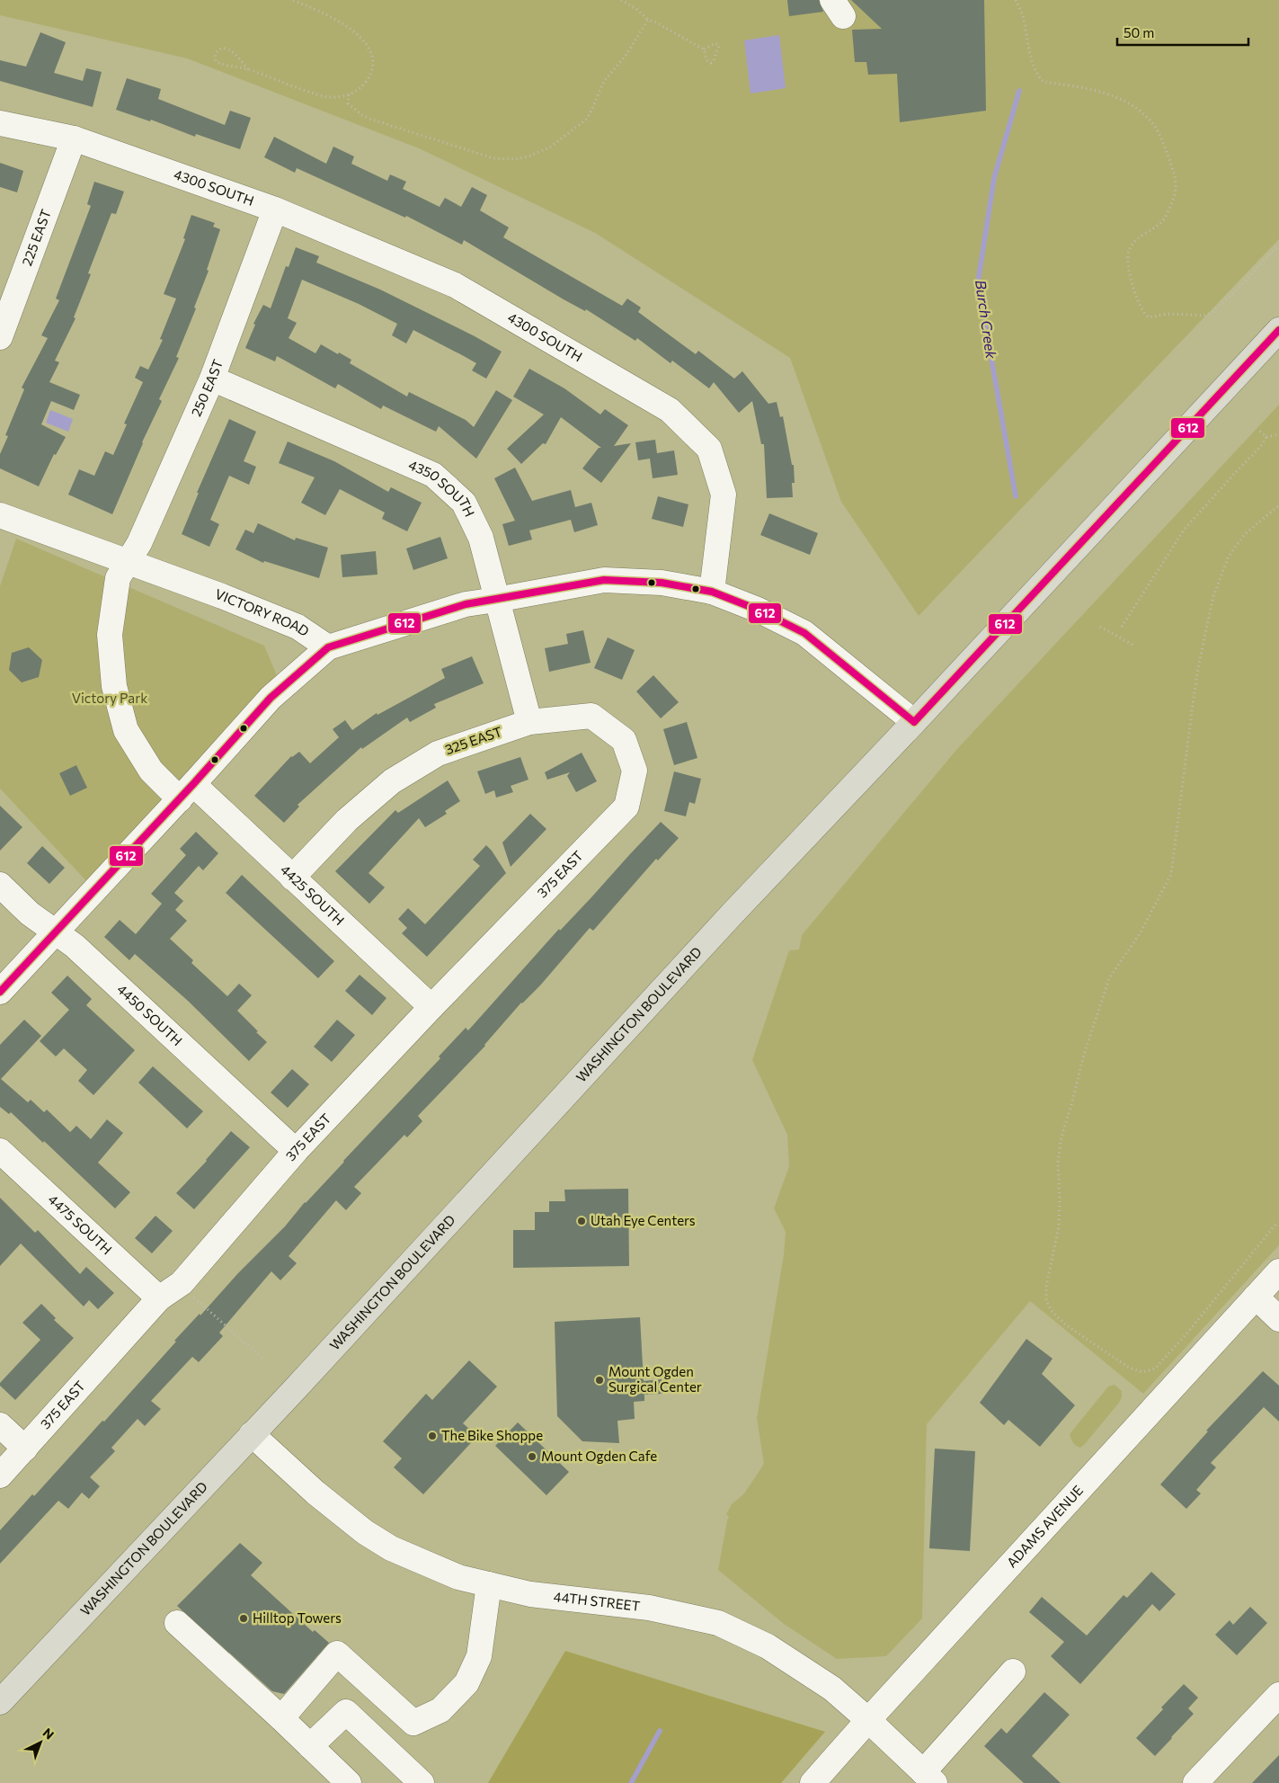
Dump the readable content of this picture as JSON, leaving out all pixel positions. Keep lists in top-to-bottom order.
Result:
{
  "streets": {
    "main road": ["WASHINGTON BOULEVARD"],
    "street": [
      "4300 SOUTH",
      "225 EAST",
      "250 EAST",
      "4350 SOUTH",
      "VICTORY ROAD",
      "325 EAST",
      "375 EAST",
      "4425 SOUTH",
      "4450 SOUTH",
      "4475 SOUTH",
      "ADAMS AVENUE",
      "44TH STREET"
    ]
  },
  "crossings": [
    ["4300 SOUTH", "225 EAST"],
    ["4300 SOUTH", "250 EAST"],
    ["250 EAST", "4350 SOUTH"],
    ["250 EAST", "VICTORY ROAD"],
    ["250 EAST", "4425 SOUTH"],
    ["4350 SOUTH", "325 EAST"],
    ["325 EAST", "375 EAST"],
    ["325 EAST", "4425 SOUTH"],
    ["375 EAST", "4425 SOUTH"],
    ["375 EAST", "4450 SOUTH"],
    ["375 EAST", "4475 SOUTH"],
    ["WASHINGTON BOULEVARD", "44TH STREET"],
    ["ADAMS AVENUE", "44TH STREET"]
  ],
  "water": ["Burch Creek"],
  "parks": ["Victory Park"],
  "places": [
    "Utah Eye Centers",
    "Mount Ogden Surgical Center",
    "The Bike Shoppe",
    "Mount Ogden Cafe",
    "Hilltop Towers"
  ],
  "lines": ["transit line 612"],
  "scale_bar": "50 m",
  "north": "top right"
}
